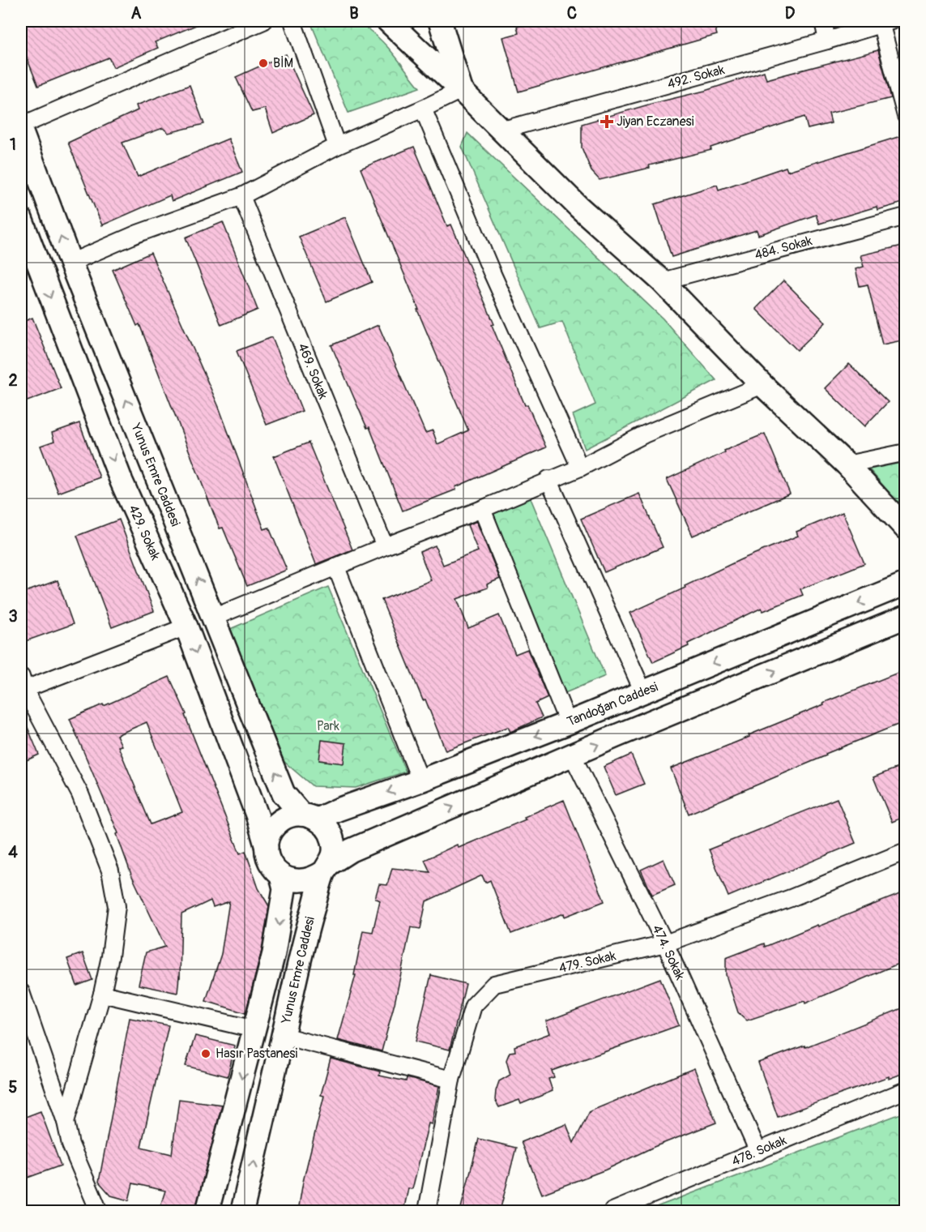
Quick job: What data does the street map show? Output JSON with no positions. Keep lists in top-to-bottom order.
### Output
{
  "streets": {
    "main road": ["Yunus Emre Caddesi", "429. Sokak", "Tandoğan Caddesi"],
    "street": [
      "492. Sokak",
      "484. Sokak",
      "469. Sokak",
      "474. Sokak",
      "479. Sokak",
      "478. Sokak"
    ]
  },
  "crossings": [
    ["Yunus Emre Caddesi", "429. Sokak"],
    ["Yunus Emre Caddesi", "Tandoğan Caddesi"],
    ["429. Sokak", "Tandoğan Caddesi"],
    ["474. Sokak", "479. Sokak"],
    ["474. Sokak", "478. Sokak"]
  ],
  "one_way": ["429. Sokak"],
  "parks": ["Park"],
  "places": {
    "other": ["BİM", "Hasır Pastanesi"],
    "health": ["Jiyan Eczanesi"]
  },
  "grid": {
    "columns": [
      "A",
      "B",
      "C",
      "D"
    ],
    "rows": [
      "1",
      "2",
      "3",
      "4",
      "5"
    ]
  }
}
